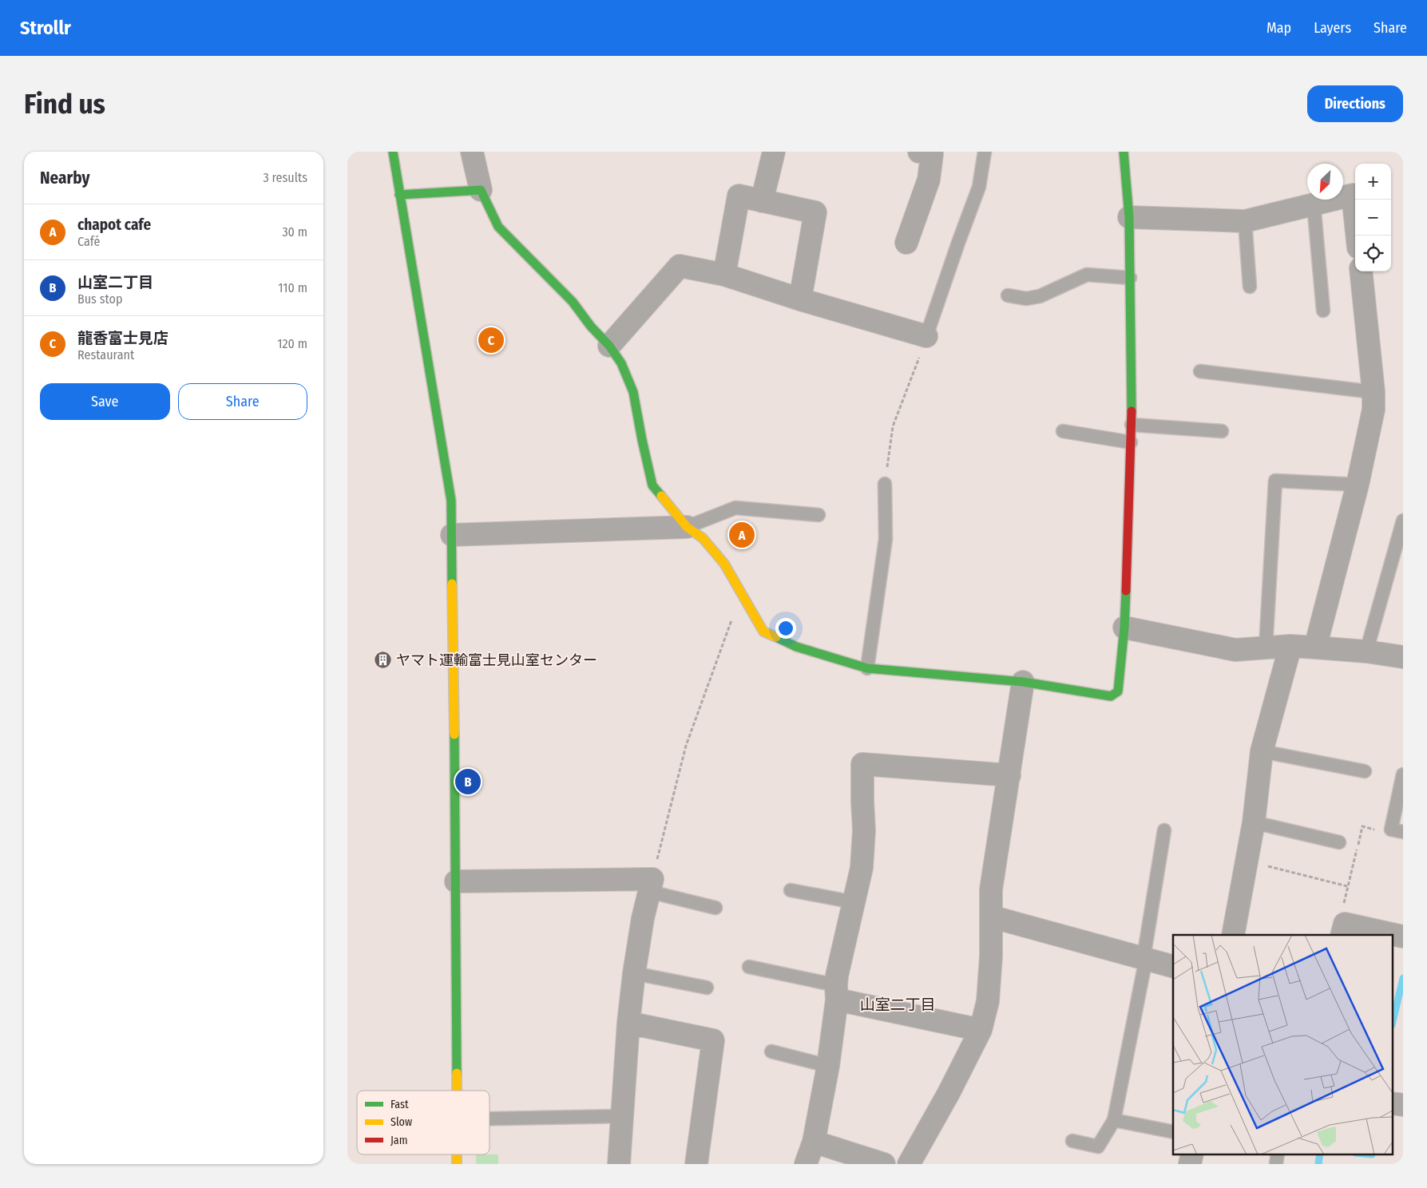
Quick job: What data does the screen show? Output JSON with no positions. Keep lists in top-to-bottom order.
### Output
{
  "districts": ["山室二丁目"],
  "places": {
    "building": ["ヤマト運輸富士見山室センター"]
  },
  "legend": ["Fast", "Slow", "Jam"],
  "north": "bottom left",
  "page": {
    "header": "Strollr",
    "nav": ["Map", "Layers", "Share"],
    "buttons": [
      "Directions",
      ["Save", "Share"]
    ],
    "title": "Find us",
    "heading": ["Nearby", "3 results"],
    "map_buttons": ["+", "−"],
    "list": [
      {
        "mark": "A",
        "name": "chapot cafe",
        "note": "Café",
        "value": "30 m"
      },
      {
        "mark": "B",
        "name": "山室二丁目",
        "note": "Bus stop",
        "value": "110 m"
      },
      {
        "mark": "C",
        "name": "龍香富士見店",
        "note": "Restaurant",
        "value": "120 m"
      }
    ],
    "pins": ["C", "A", "B"]
  }
}
